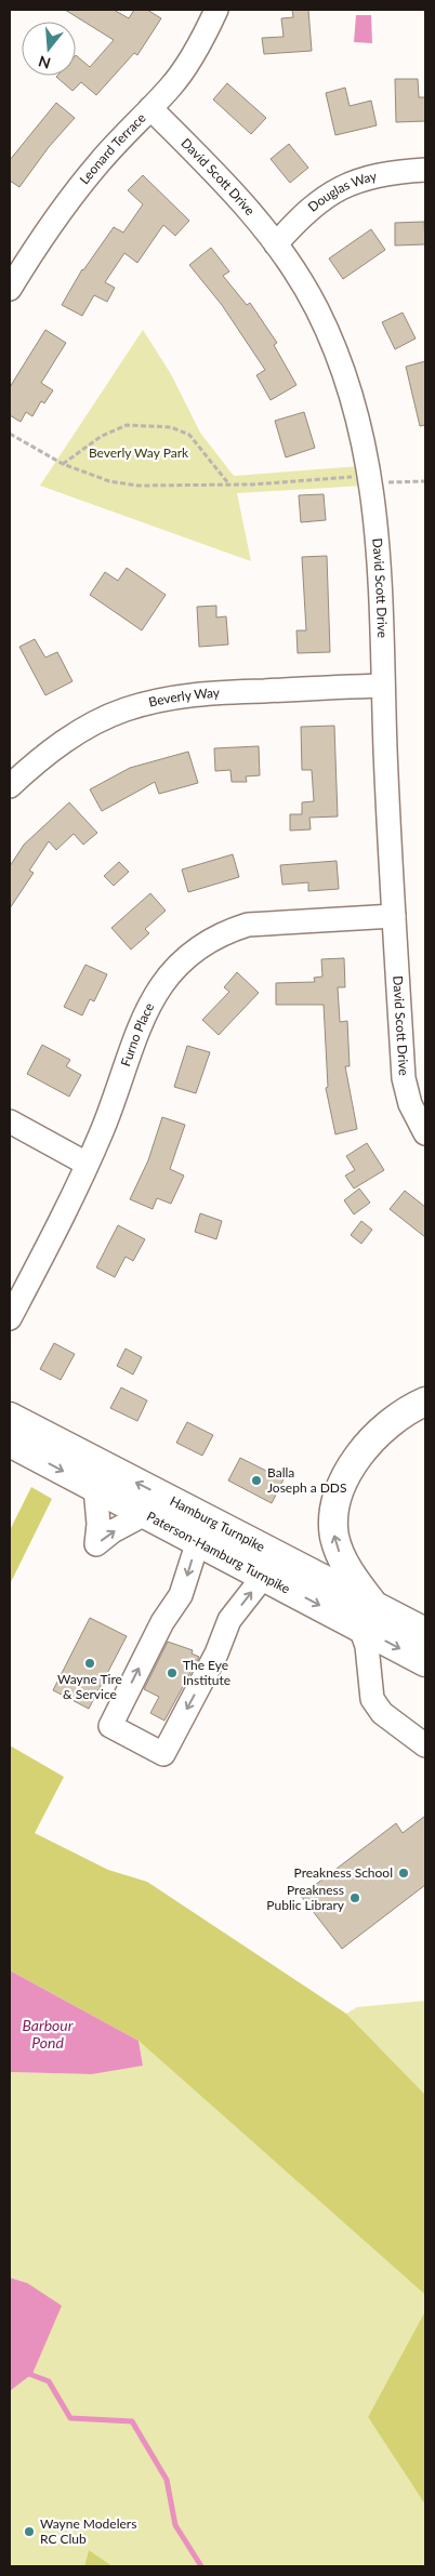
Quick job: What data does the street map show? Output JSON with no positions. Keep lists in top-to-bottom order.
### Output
{
  "streets": {
    "main road": ["Hamburg Turnpike", "Paterson-Hamburg Turnpike"],
    "street": [
      "Leonard Terrace",
      "David Scott Drive",
      "Douglas Way",
      "Beverly Way",
      "Furno Place"
    ]
  },
  "crossings": [
    ["Leonard Terrace", "David Scott Drive"],
    ["David Scott Drive", "Douglas Way"],
    ["David Scott Drive", "Beverly Way"],
    ["David Scott Drive", "Furno Place"],
    ["Hamburg Turnpike", "Paterson-Hamburg Turnpike"]
  ],
  "one_way": ["Hamburg Turnpike", "Paterson-Hamburg Turnpike"],
  "water": ["Barbour Pond"],
  "parks": ["Beverly Way Park"],
  "places": [
    "Balla Joseph a DDS",
    "Wayne Tire & Service",
    "The Eye Institute",
    "Preakness School",
    "Preakness Public Library",
    "Wayne Modelers RC Club"
  ],
  "north": "bottom"
}
